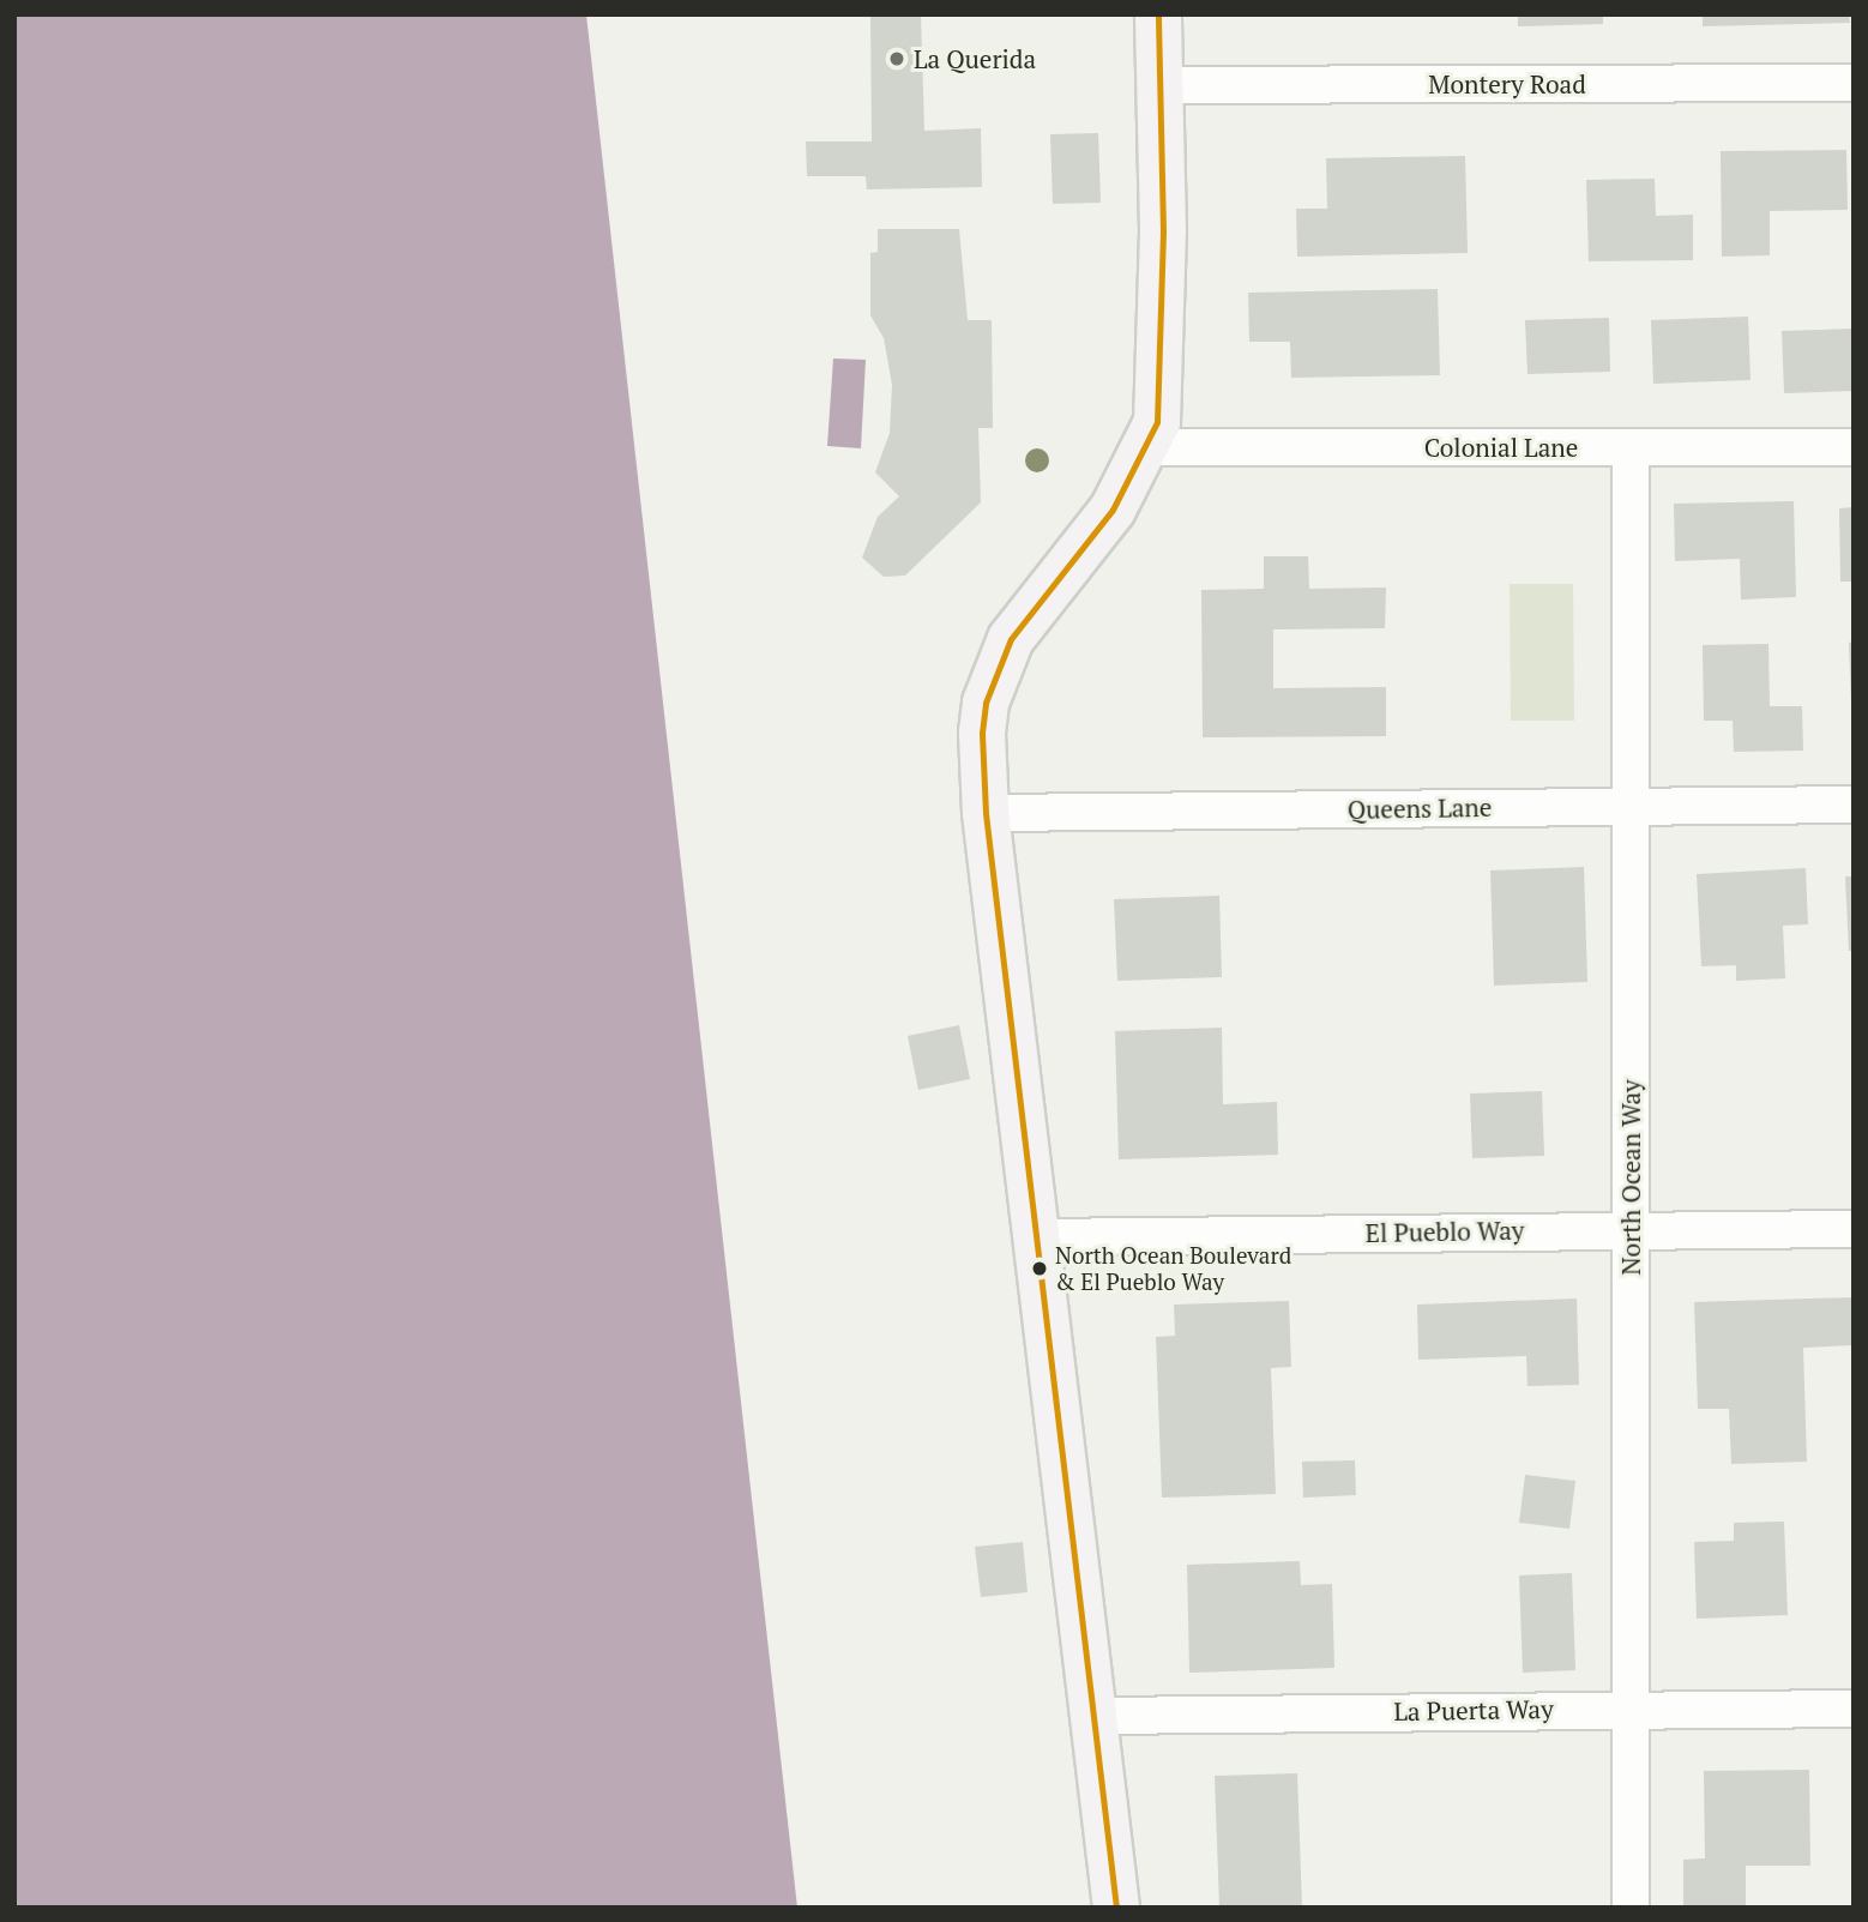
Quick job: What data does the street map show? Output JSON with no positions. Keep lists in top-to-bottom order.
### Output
{
  "streets": {
    "street": [
      "Montery Road",
      "Colonial Lane",
      "Queens Lane",
      "North Ocean Way",
      "El Pueblo Way",
      "La Puerta Way"
    ]
  },
  "crossings": [
    ["Colonial Lane", "North Ocean Way"],
    ["Queens Lane", "North Ocean Way"],
    ["North Ocean Way", "El Pueblo Way"],
    ["North Ocean Way", "La Puerta Way"]
  ],
  "places": ["La Querida", "North Ocean Boulevard & El Pueblo Way"]
}
